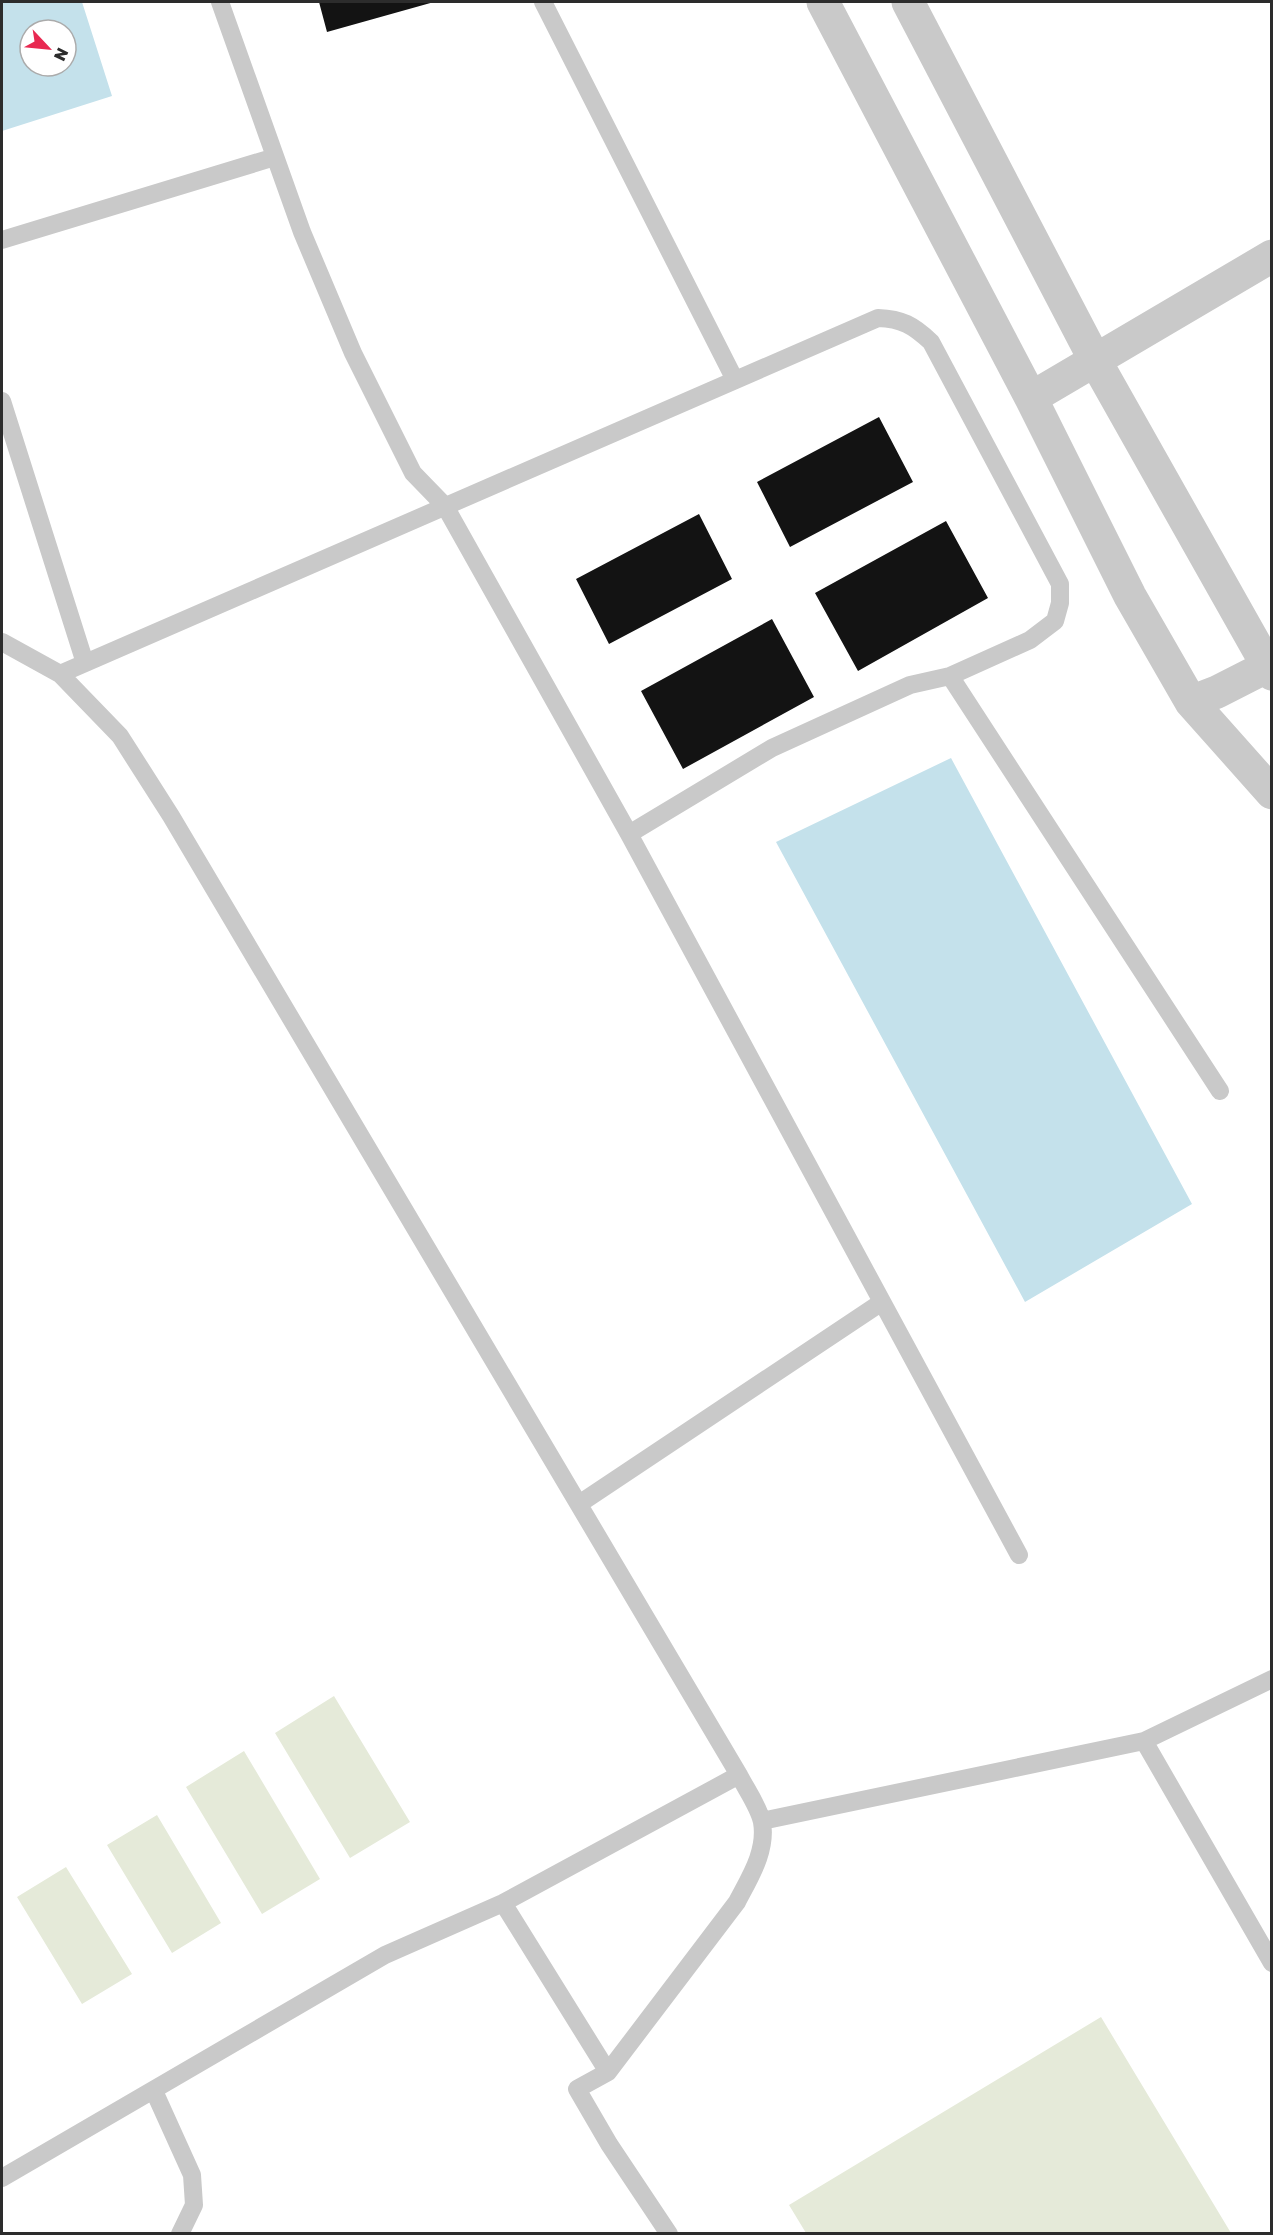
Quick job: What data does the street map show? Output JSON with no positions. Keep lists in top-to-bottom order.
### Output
{
  "north": "bottom right"
}
